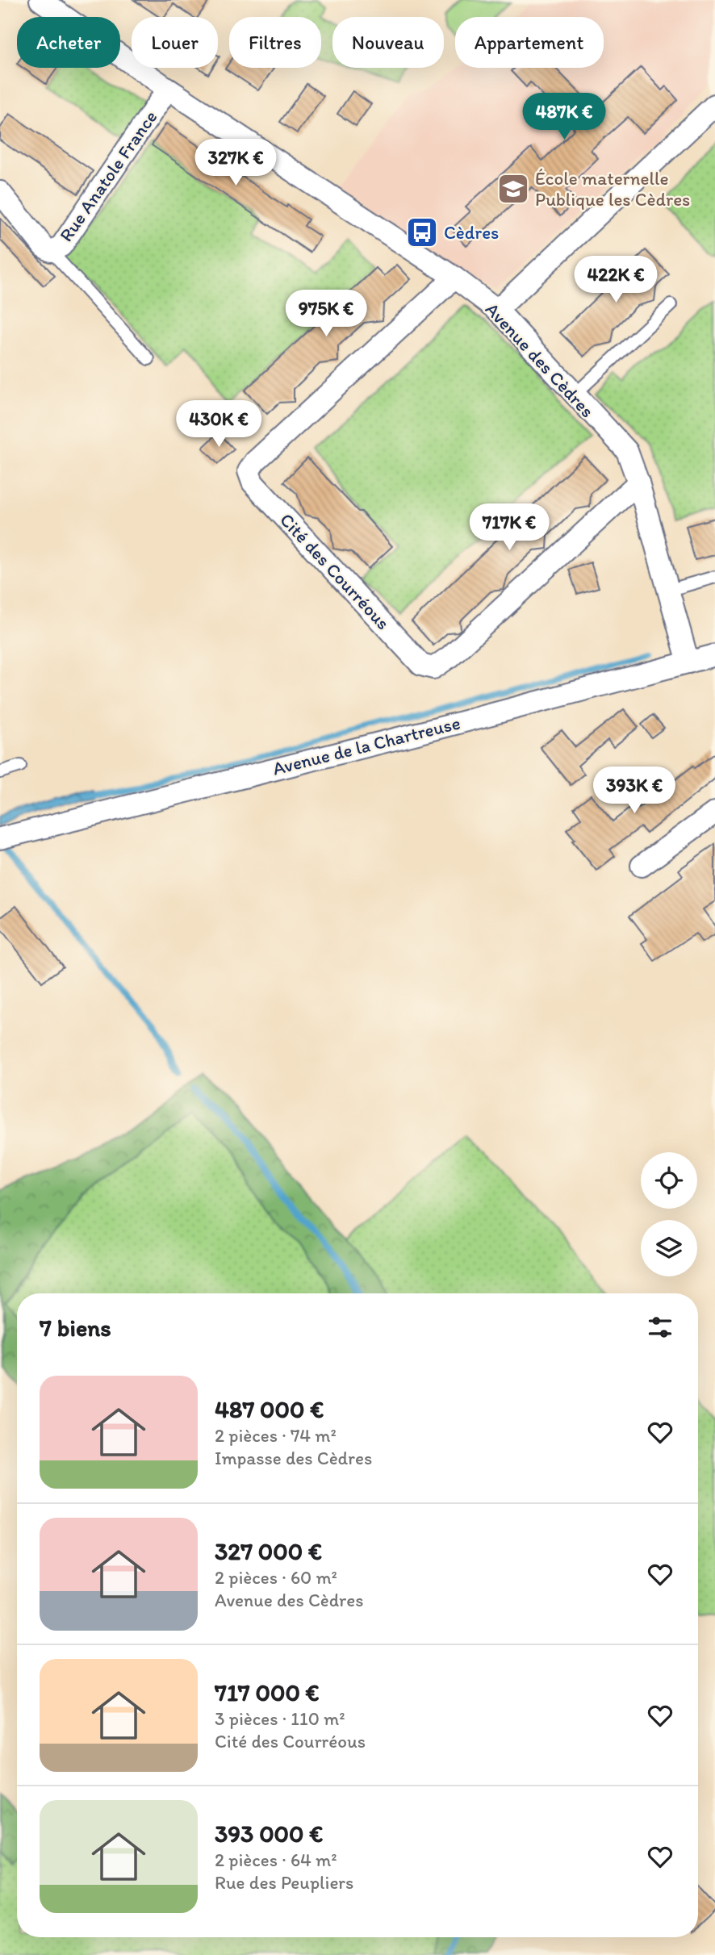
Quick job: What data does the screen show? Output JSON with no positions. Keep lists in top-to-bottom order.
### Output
{
  "streets": {
    "street": [
      "Rue Anatole France",
      "Avenue des Cèdres",
      "Cité des Courréous",
      "Avenue de la Chartreuse"
    ]
  },
  "crossings": [
    ["Rue Anatole France", "Avenue des Cèdres"],
    ["Avenue des Cèdres", "Cité des Courréous"],
    ["Avenue des Cèdres", "Avenue de la Chartreuse"]
  ],
  "places": {
    "school or university": ["École maternelle Publique les Cèdres"],
    "bus stop": ["Cèdres"]
  },
  "page": {
    "chip": [
      "Acheter",
      "Louer",
      "Filtres",
      "Nouveau",
      "Appartement"
    ],
    "price": [
      "487K €",
      "327K €",
      "422K €",
      "975K €",
      "430K €",
      "717K €",
      "393K €"
    ],
    "heading": "7 biens",
    "list": [
      {
        "name": "487 000 €",
        "note": "2 pièces · 74 m² · Impasse des Cèdres"
      },
      {
        "name": "327 000 €",
        "note": "2 pièces · 60 m² · Avenue des Cèdres"
      },
      {
        "name": "717 000 €",
        "note": "3 pièces · 110 m² · Cité des Courréous"
      },
      {
        "name": "393 000 €",
        "note": "2 pièces · 64 m² · Rue des Peupliers"
      }
    ]
  }
}
